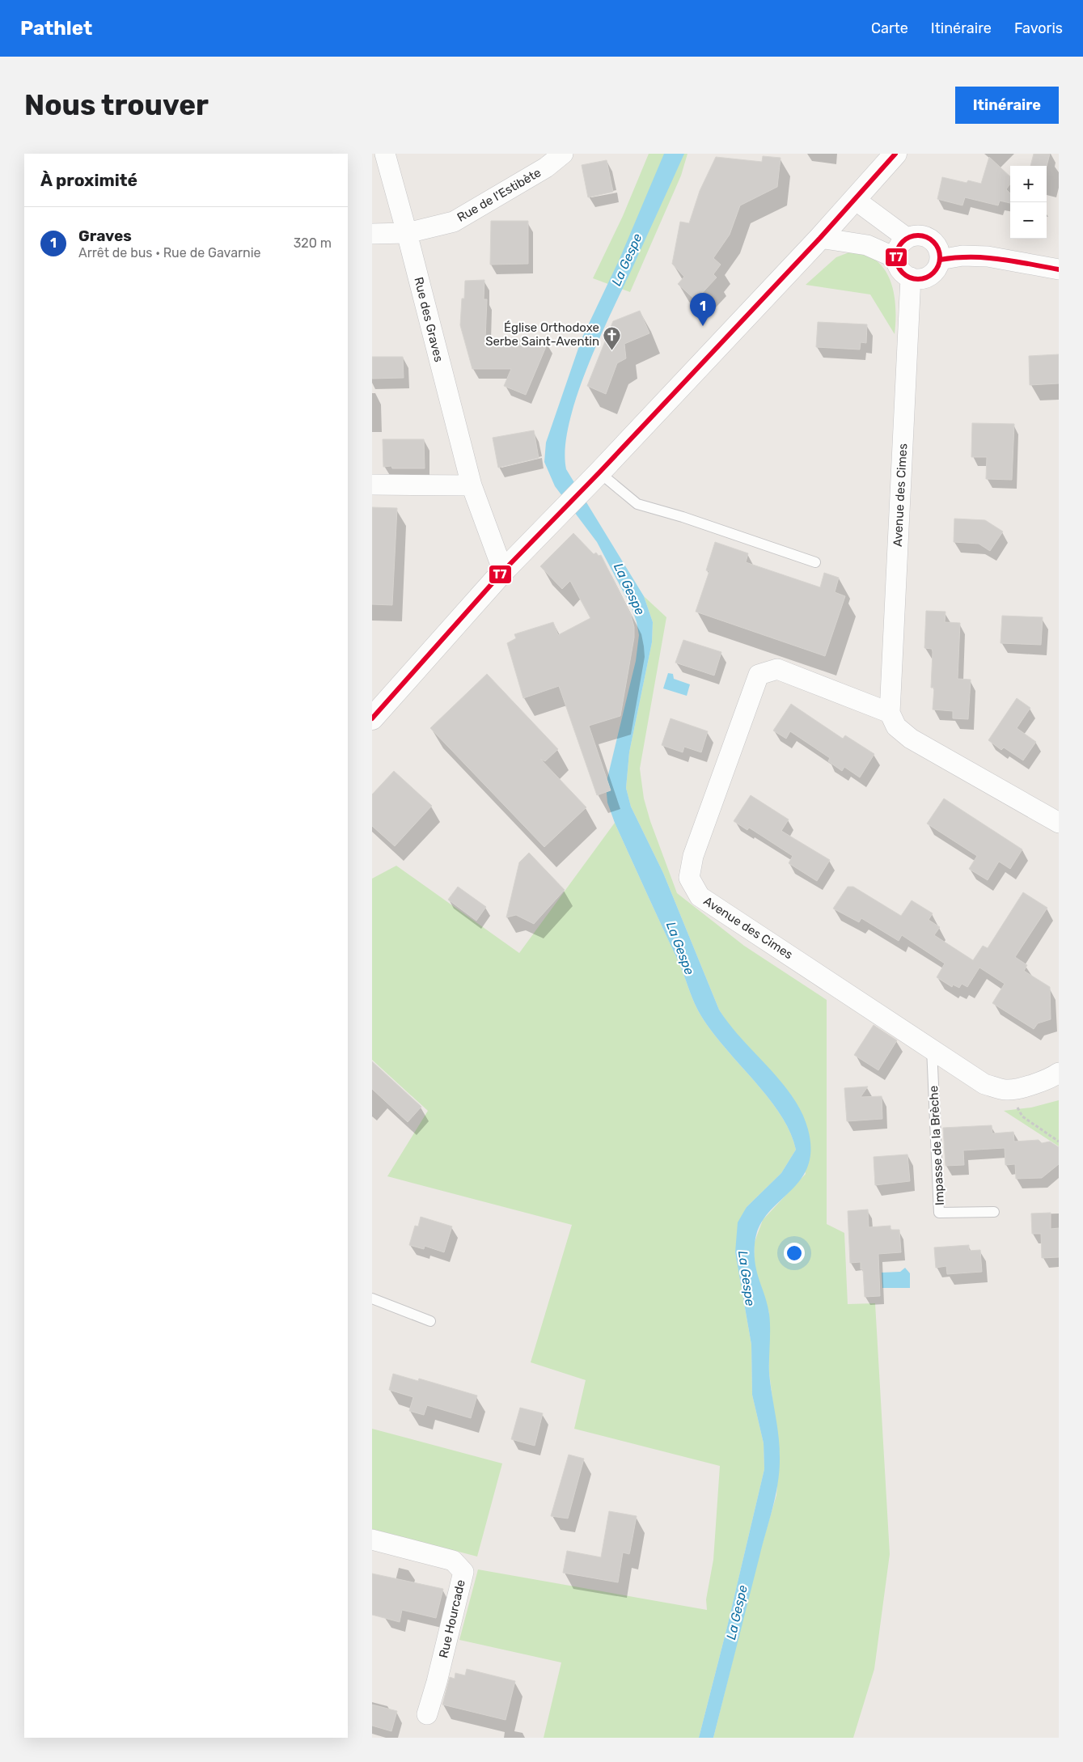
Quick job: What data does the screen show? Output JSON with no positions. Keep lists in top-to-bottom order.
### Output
{
  "streets": {
    "street": [
      "Rue de l'Estibète",
      "Rue des Graves",
      "Avenue des Cimes",
      "Rue Hourcade"
    ],
    "lane": ["Impasse de la Brèche"]
  },
  "crossings": [
    ["Rue de l'Estibète", "Rue des Graves"],
    ["Avenue des Cimes", "Impasse de la Brèche"]
  ],
  "water": ["La Gespe"],
  "places": {
    "church": ["Église Orthodoxe Serbe Saint-Aventin"]
  },
  "lines": ["transit line T7"],
  "page": {
    "header": "Pathlet",
    "nav": ["Carte", "Itinéraire", "Favoris"],
    "buttons": "Itinéraire",
    "title": "Nous trouver",
    "heading": "À proximité",
    "map_buttons": ["+", "−"],
    "list": [
      {
        "mark": "1",
        "name": "Graves",
        "note": "Arrêt de bus · Rue de Gavarnie",
        "value": "320 m"
      }
    ],
    "pins": "1"
  }
}
